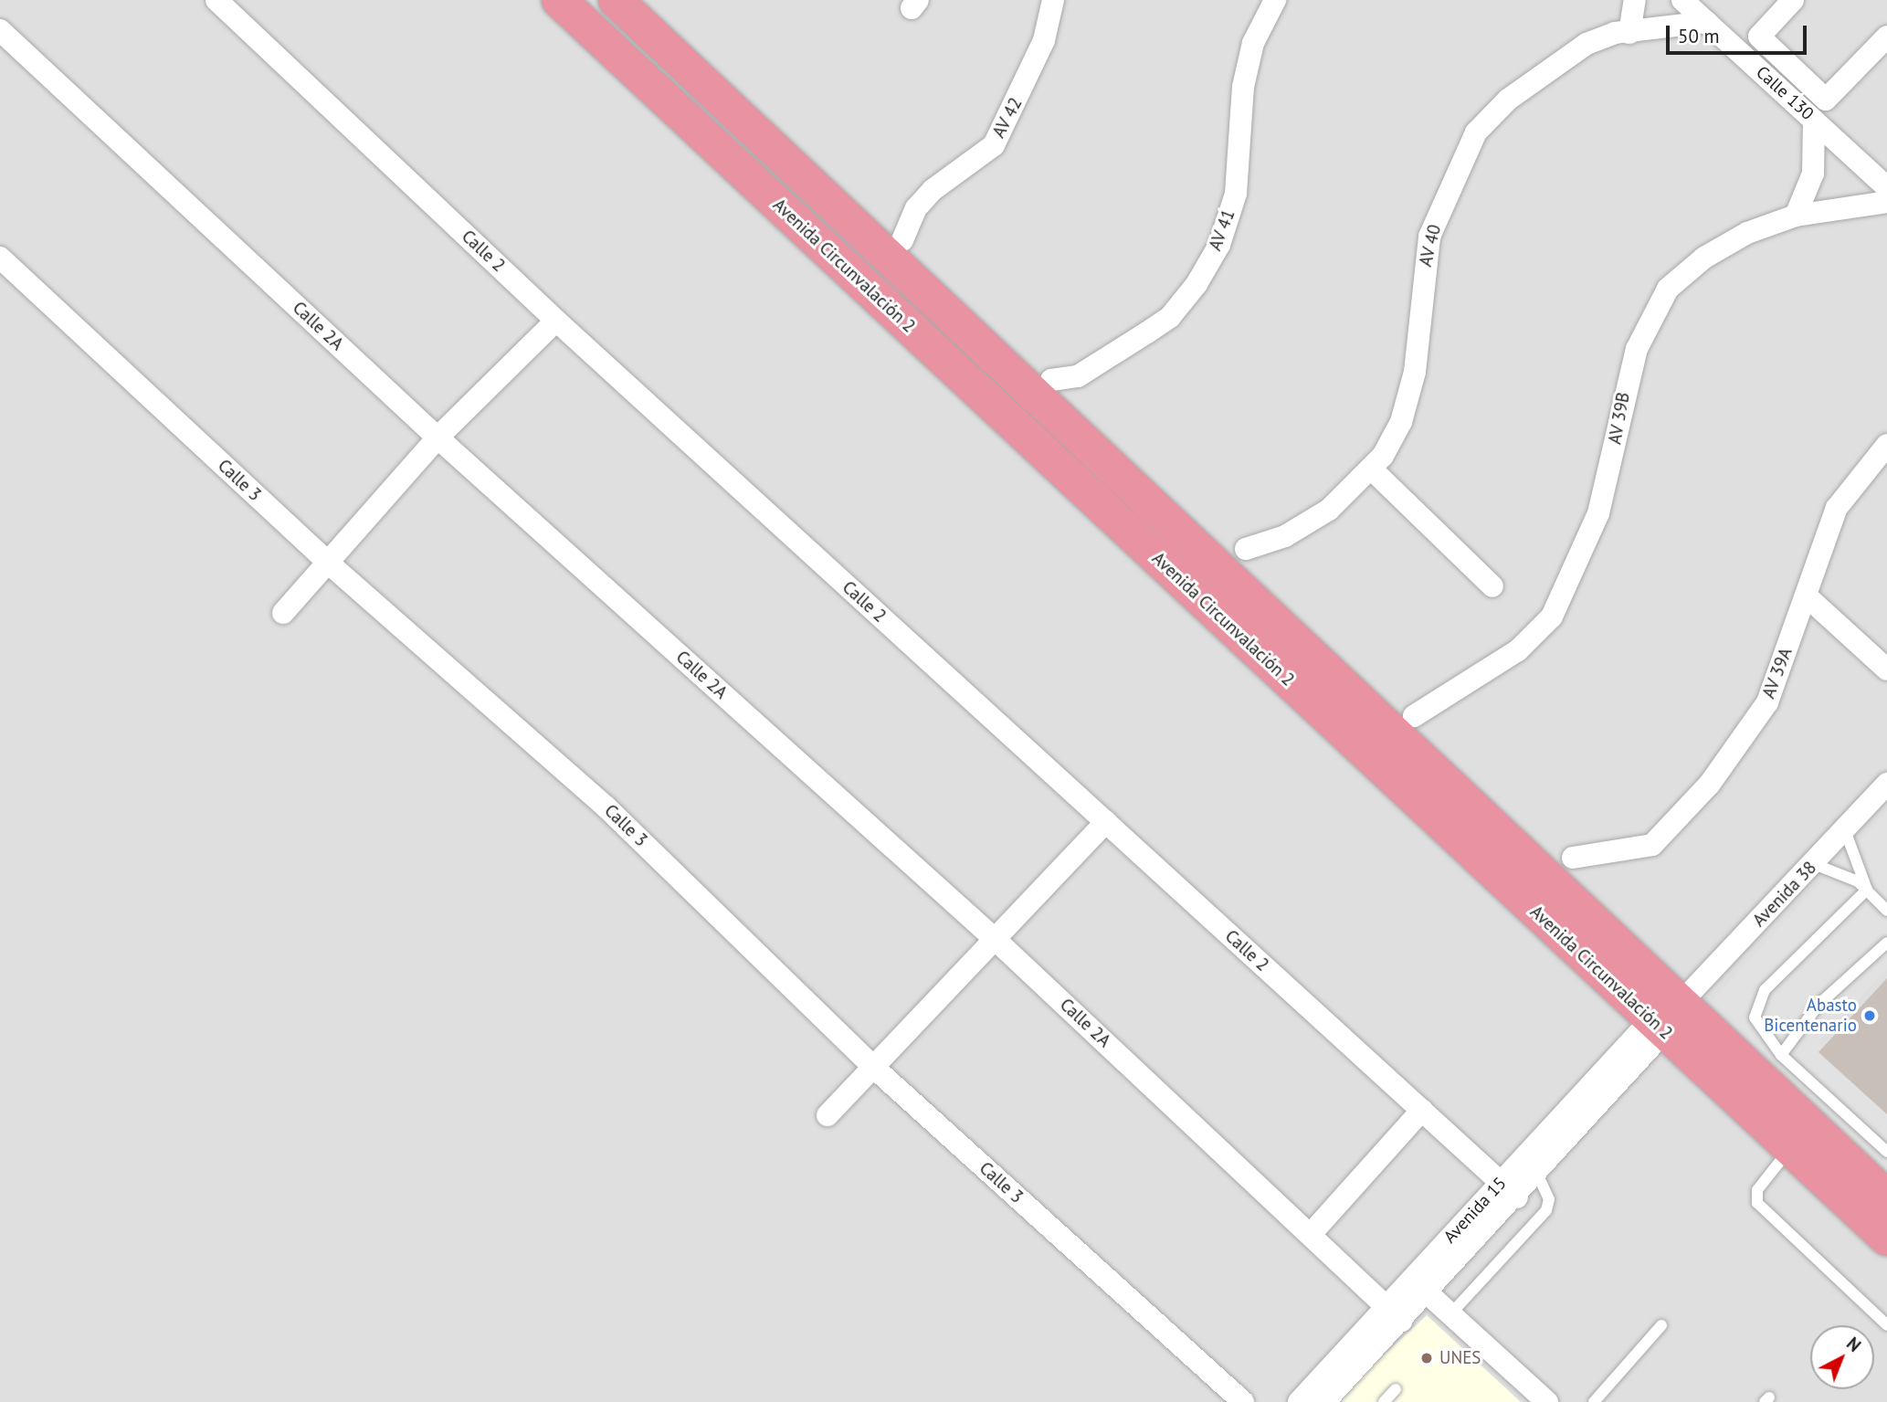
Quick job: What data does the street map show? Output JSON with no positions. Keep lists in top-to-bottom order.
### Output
{
  "streets": {
    "highway": ["Avenida Circunvalación 2"],
    "street": [
      "Calle 130",
      "AV 42",
      "AV 41",
      "AV 40",
      "Calle 2",
      "Calle 2A",
      "AV 39B",
      "Calle 3",
      "AV 39A",
      "Avenida 38",
      "Avenida 15"
    ]
  },
  "crossings": [
    ["Calle 130", "AV 40"],
    ["Calle 2", "Avenida 15"],
    ["Avenida Circunvalación 2", "Avenida 38"],
    ["Avenida Circunvalación 2", "Avenida 15"],
    ["Calle 2A", "Avenida 15"],
    ["Avenida 38", "Avenida 15"]
  ],
  "places": ["Abasto Bicentenario", "UNES"],
  "scale_bar": "50 m",
  "north": "top right"
}
